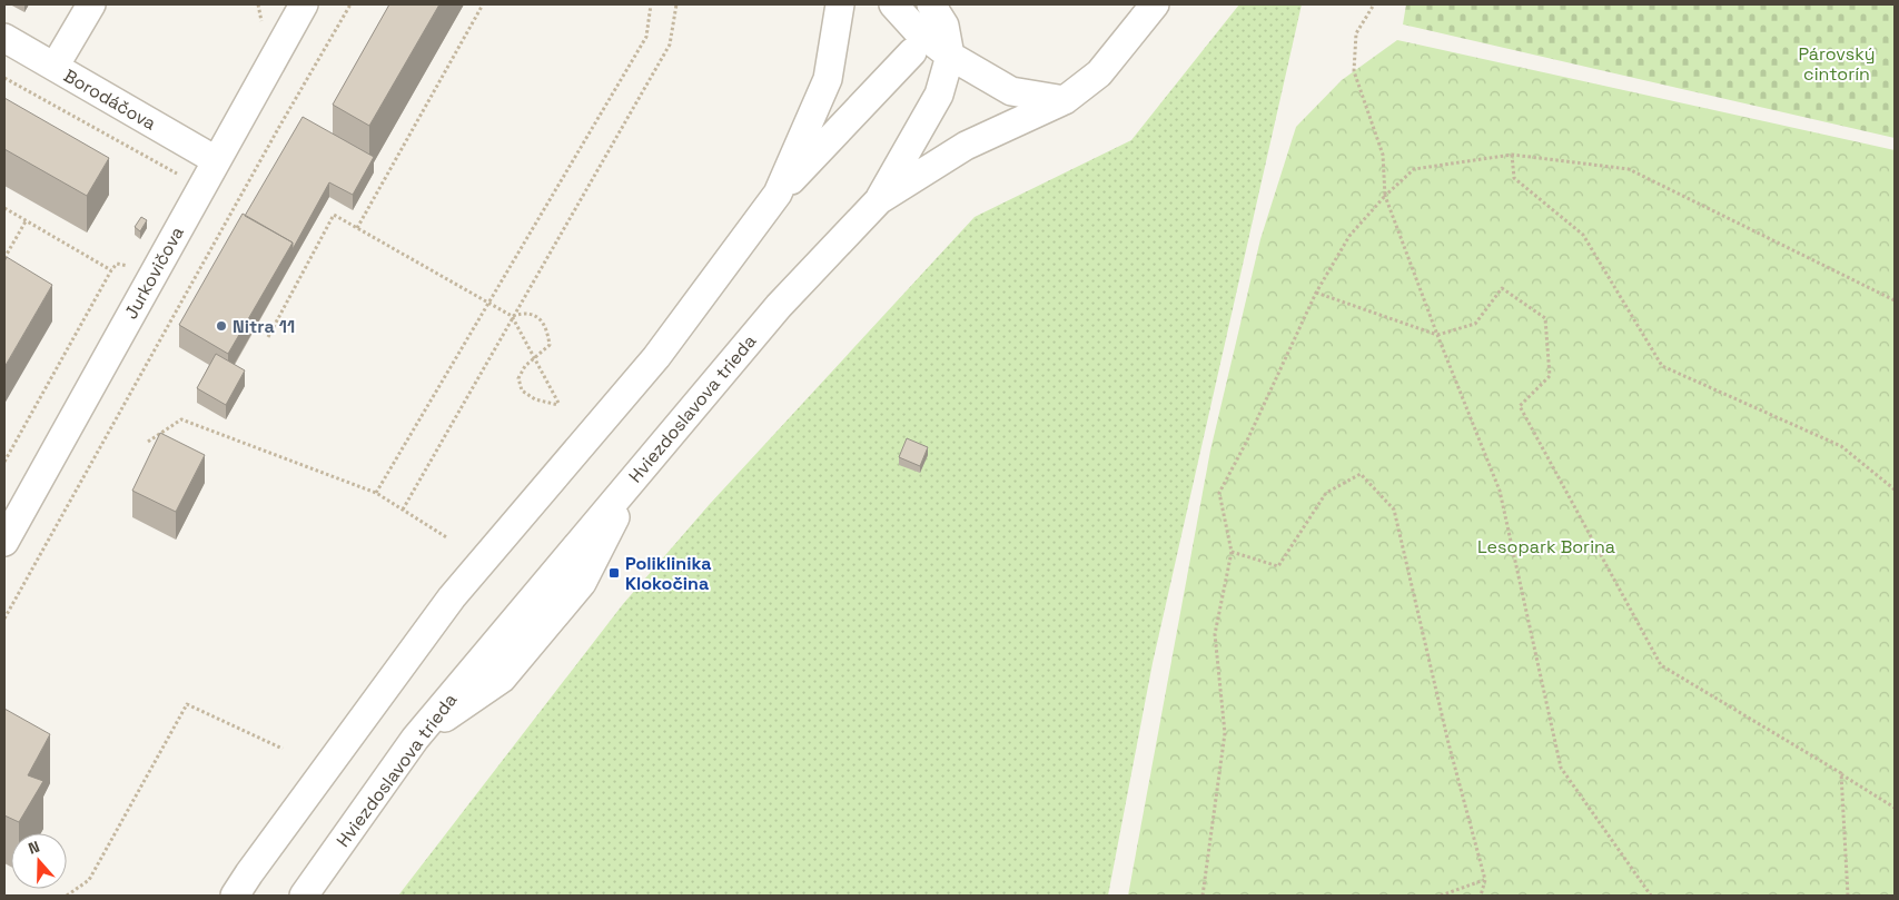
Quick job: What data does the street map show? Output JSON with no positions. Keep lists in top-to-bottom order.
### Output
{
  "streets": {
    "street": ["Borodáčova", "Jurkovičova", "Hviezdoslavova trieda"]
  },
  "crossings": [
    ["Borodáčova", "Jurkovičova"]
  ],
  "parks": ["Párovský cintorín", "Lesopark Borina"],
  "places": {
    "other": ["Nitra 11"],
    "transit": ["Poliklinika Klokočina"]
  },
  "north": "top"
}
